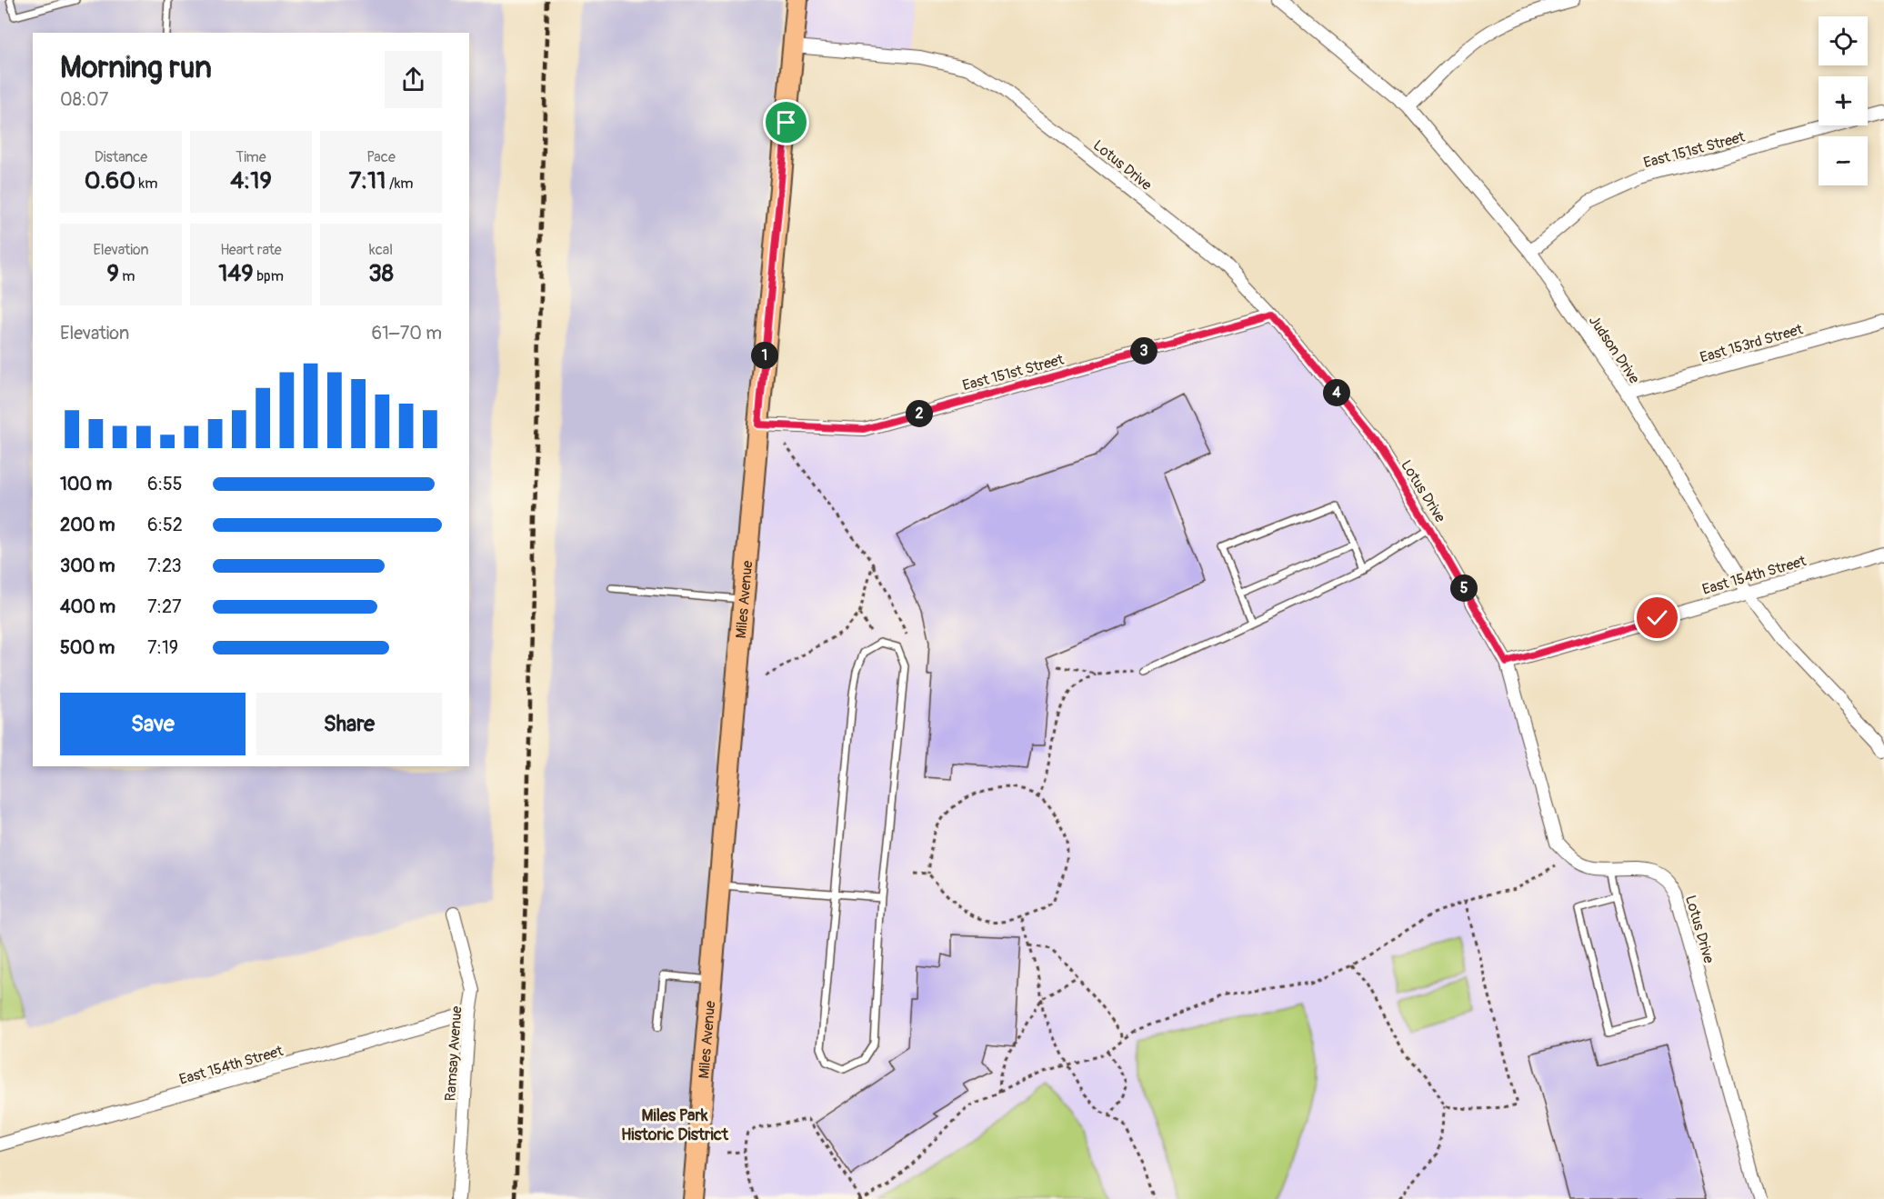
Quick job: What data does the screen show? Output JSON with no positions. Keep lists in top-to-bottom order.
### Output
{
  "streets": {
    "main road": ["Miles Avenue"],
    "street": [
      "East 151st Street",
      "Lotus Drive",
      "East 153rd Street",
      "Judson Drive",
      "East 154th Street",
      "Ramsay Avenue"
    ]
  },
  "crossings": [
    ["East 151st Street", "Lotus Drive"],
    ["East 151st Street", "Judson Drive"],
    ["East 151st Street", "Miles Avenue"],
    ["Lotus Drive", "East 154th Street"],
    ["Lotus Drive", "Miles Avenue"],
    ["East 153rd Street", "Judson Drive"],
    ["Judson Drive", "East 154th Street"],
    ["East 154th Street", "Ramsay Avenue"]
  ],
  "districts": ["Miles Park Historic District"],
  "page": {
    "map_buttons": ["+", "−"],
    "heading": ["Morning run", "08:07"],
    "stats": [
      ["Distance", "0.60 km"],
      ["Time", "4:19"],
      ["Pace", "7:11 /km"],
      ["Elevation", "9 m"],
      ["Heart rate", "149 bpm"],
      ["kcal", "38"]
    ],
    "chart": ["Elevation", "61–70 m"],
    "pins": [
      "3",
      "1",
      "4",
      "2",
      "5"
    ],
    "list": [
      {
        "name": "100 m",
        "note": "6:55"
      },
      {
        "name": "200 m",
        "note": "6:52"
      },
      {
        "name": "300 m",
        "note": "7:23"
      },
      {
        "name": "400 m",
        "note": "7:27"
      },
      {
        "name": "500 m",
        "note": "7:19"
      }
    ],
    "buttons": ["Save", "Share"]
  }
}
